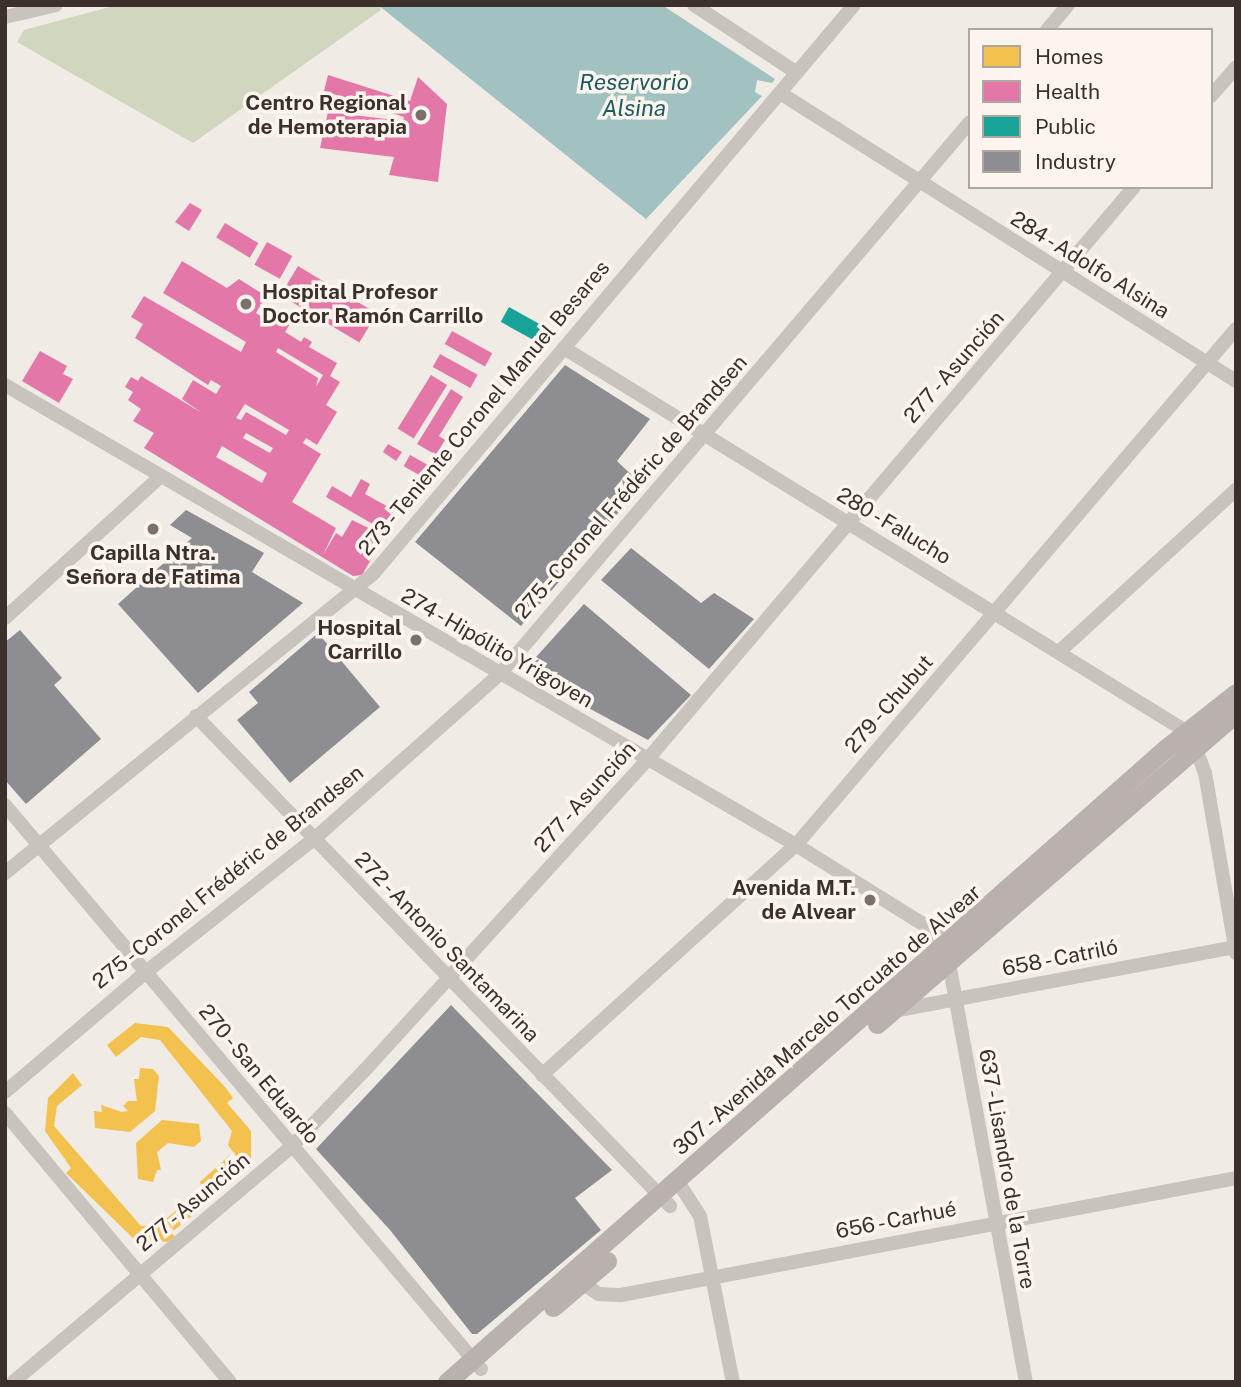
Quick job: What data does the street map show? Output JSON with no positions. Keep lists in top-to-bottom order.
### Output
{
  "streets": {
    "main road": ["307 - Avenida Marcelo Torcuato de Alvear"],
    "street": [
      "284 - Adolfo Alsina",
      "277 - Asunción",
      "273 - Teniente Coronel Manuel Besares",
      "275 - Coronel Frédéric de Brandsen",
      "280 - Falucho",
      "274 - Hipólito Yrigoyen",
      "279 - Chubut",
      "272 - Antonio Santamarina",
      "658 - Catriló",
      "270 - San Eduardo",
      "637 - Lisandro de la Torre",
      "656 - Carhué"
    ]
  },
  "crossings": [
    ["284 - Adolfo Alsina", "277 - Asunción"],
    ["284 - Adolfo Alsina", "273 - Teniente Coronel Manuel Besares"],
    ["284 - Adolfo Alsina", "275 - Coronel Frédéric de Brandsen"],
    ["284 - Adolfo Alsina", "279 - Chubut"],
    ["277 - Asunción", "280 - Falucho"],
    ["277 - Asunción", "274 - Hipólito Yrigoyen"],
    ["277 - Asunción", "272 - Antonio Santamarina"],
    ["277 - Asunción", "270 - San Eduardo"],
    ["273 - Teniente Coronel Manuel Besares", "280 - Falucho"],
    ["273 - Teniente Coronel Manuel Besares", "274 - Hipólito Yrigoyen"],
    ["273 - Teniente Coronel Manuel Besares", "272 - Antonio Santamarina"],
    ["273 - Teniente Coronel Manuel Besares", "270 - San Eduardo"],
    ["275 - Coronel Frédéric de Brandsen", "280 - Falucho"],
    ["275 - Coronel Frédéric de Brandsen", "274 - Hipólito Yrigoyen"],
    ["275 - Coronel Frédéric de Brandsen", "272 - Antonio Santamarina"],
    ["275 - Coronel Frédéric de Brandsen", "270 - San Eduardo"],
    ["280 - Falucho", "279 - Chubut"],
    ["280 - Falucho", "307 - Avenida Marcelo Torcuato de Alvear"],
    ["274 - Hipólito Yrigoyen", "279 - Chubut"],
    ["274 - Hipólito Yrigoyen", "307 - Avenida Marcelo Torcuato de Alvear"],
    ["274 - Hipólito Yrigoyen", "637 - Lisandro de la Torre"],
    ["279 - Chubut", "272 - Antonio Santamarina"],
    ["272 - Antonio Santamarina", "307 - Avenida Marcelo Torcuato de Alvear"],
    ["658 - Catriló", "307 - Avenida Marcelo Torcuato de Alvear"],
    ["658 - Catriló", "637 - Lisandro de la Torre"],
    ["307 - Avenida Marcelo Torcuato de Alvear", "270 - San Eduardo"],
    ["307 - Avenida Marcelo Torcuato de Alvear", "637 - Lisandro de la Torre"],
    ["307 - Avenida Marcelo Torcuato de Alvear", "656 - Carhué"],
    ["637 - Lisandro de la Torre", "656 - Carhué"]
  ],
  "water": ["Reservorio Alsina"],
  "places": [
    "Centro Regional de Hemoterapia",
    "Hospital Profesor Doctor Ramón Carrillo",
    "Capilla Ntra. Señora de Fatima",
    "Hospital Carrillo",
    "Avenida M.T. de Alvear"
  ],
  "legend": [
    "Homes",
    "Health",
    "Public",
    "Industry"
  ]
}
